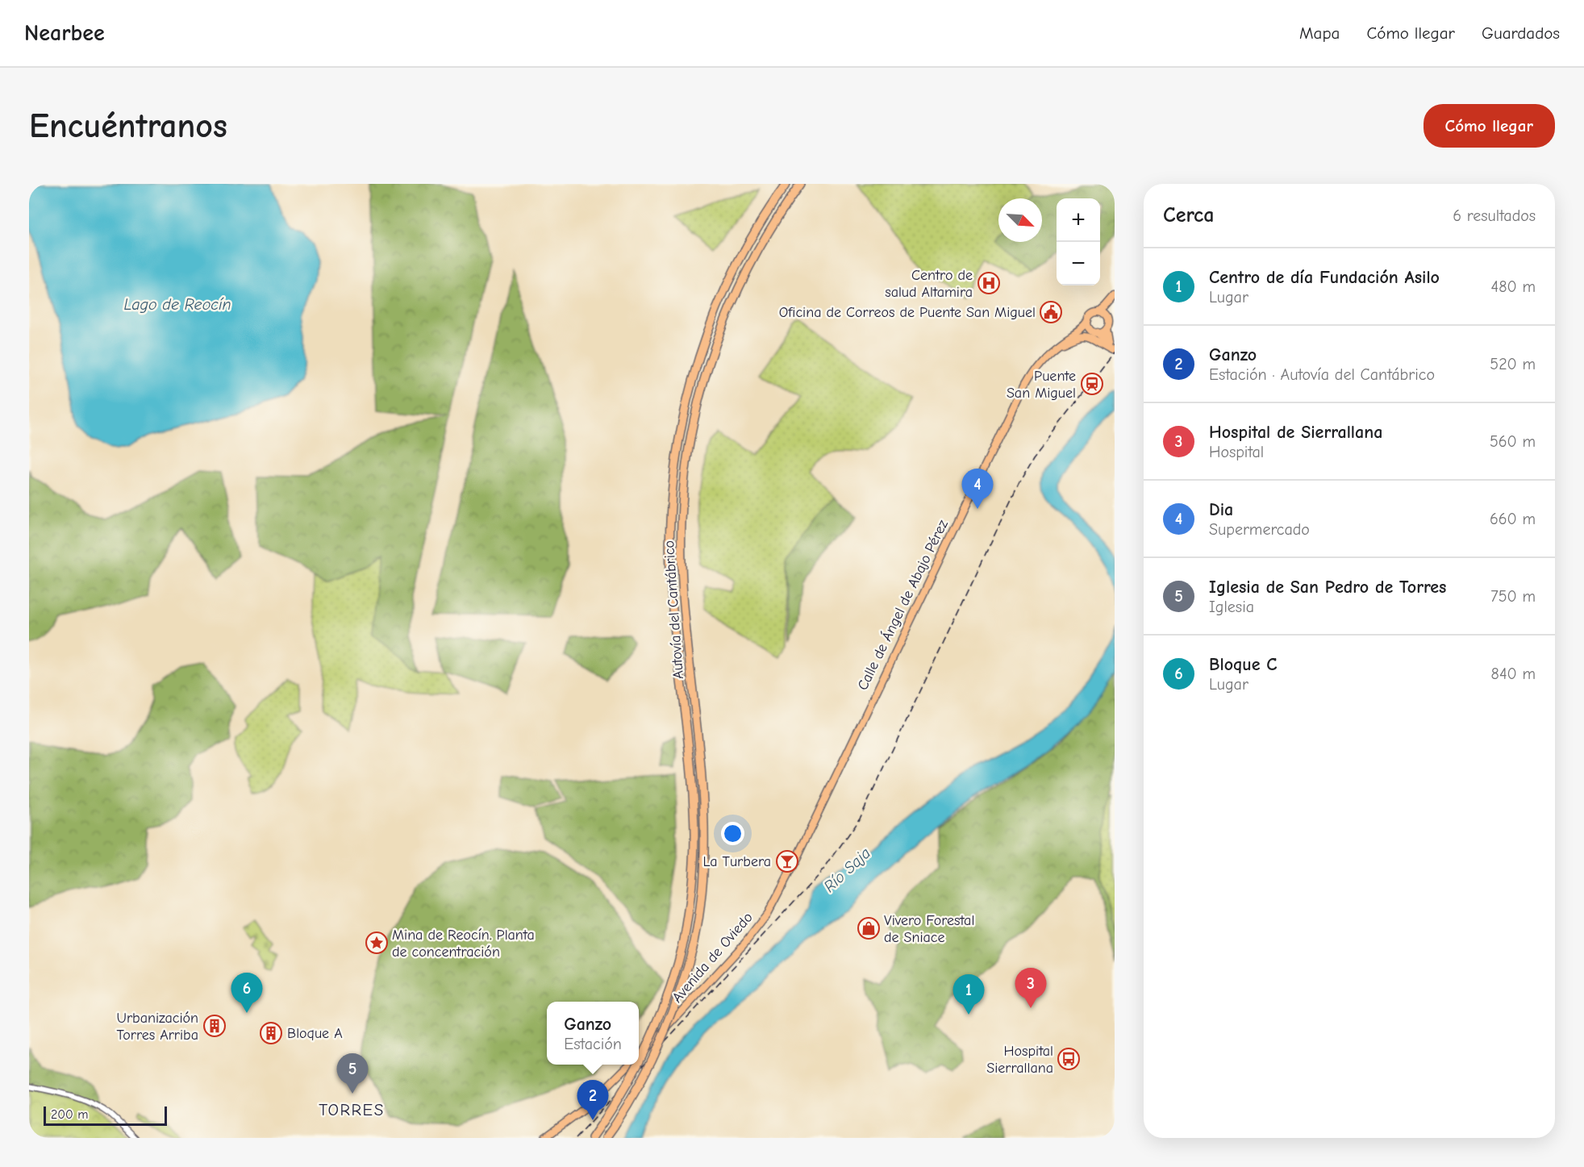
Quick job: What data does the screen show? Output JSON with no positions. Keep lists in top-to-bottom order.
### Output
{
  "streets": {
    "highway": ["Autovía del Cantábrico"],
    "main road": ["Calle de Ángel de Abajo Pérez", "Avenida de Oviedo"]
  },
  "crossings": [
    ["Calle de Ángel de Abajo Pérez", "Avenida de Oviedo"]
  ],
  "districts": ["TORRES"],
  "water": ["Lago de Reocín", "Río Saja"],
  "places": {
    "hospital": ["Centro de salud Altamira"],
    "public building": ["Oficina de Correos de Puente San Miguel"],
    "station": ["Puente San Miguel"],
    "bar": ["La Turbera"],
    "shop": ["Vivero Forestal de Sniace"],
    "place": ["Mina de Reocín. Planta de concentración"],
    "building": ["Urbanización Torres Arriba", "Bloque A"],
    "bus stop": ["Hospital Sierrallana"]
  },
  "scale_bar": "200 m",
  "north": "bottom right",
  "page": {
    "header": "Nearbee",
    "nav": ["Mapa", "Cómo llegar", "Guardados"],
    "buttons": "Cómo llegar",
    "title": "Encuéntranos",
    "heading": ["Cerca", "6 resultados"],
    "map_buttons": ["+", "−"],
    "list": [
      {
        "mark": "1",
        "name": "Centro de día Fundación Asilo",
        "note": "Lugar",
        "value": "480 m"
      },
      {
        "mark": "2",
        "name": "Ganzo",
        "note": "Estación · Autovía del Cantábrico",
        "value": "520 m"
      },
      {
        "mark": "3",
        "name": "Hospital de Sierrallana",
        "note": "Hospital",
        "value": "560 m"
      },
      {
        "mark": "4",
        "name": "Dia",
        "note": "Supermercado",
        "value": "660 m"
      },
      {
        "mark": "5",
        "name": "Iglesia de San Pedro de Torres",
        "note": "Iglesia",
        "value": "750 m"
      },
      {
        "mark": "6",
        "name": "Bloque C",
        "note": "Lugar",
        "value": "840 m"
      }
    ],
    "pins": [
      "4",
      "3",
      "6",
      "1",
      "5",
      "2"
    ],
    "popup": ["Ganzo", "Estación"],
    "scale": "200 m"
  }
}
